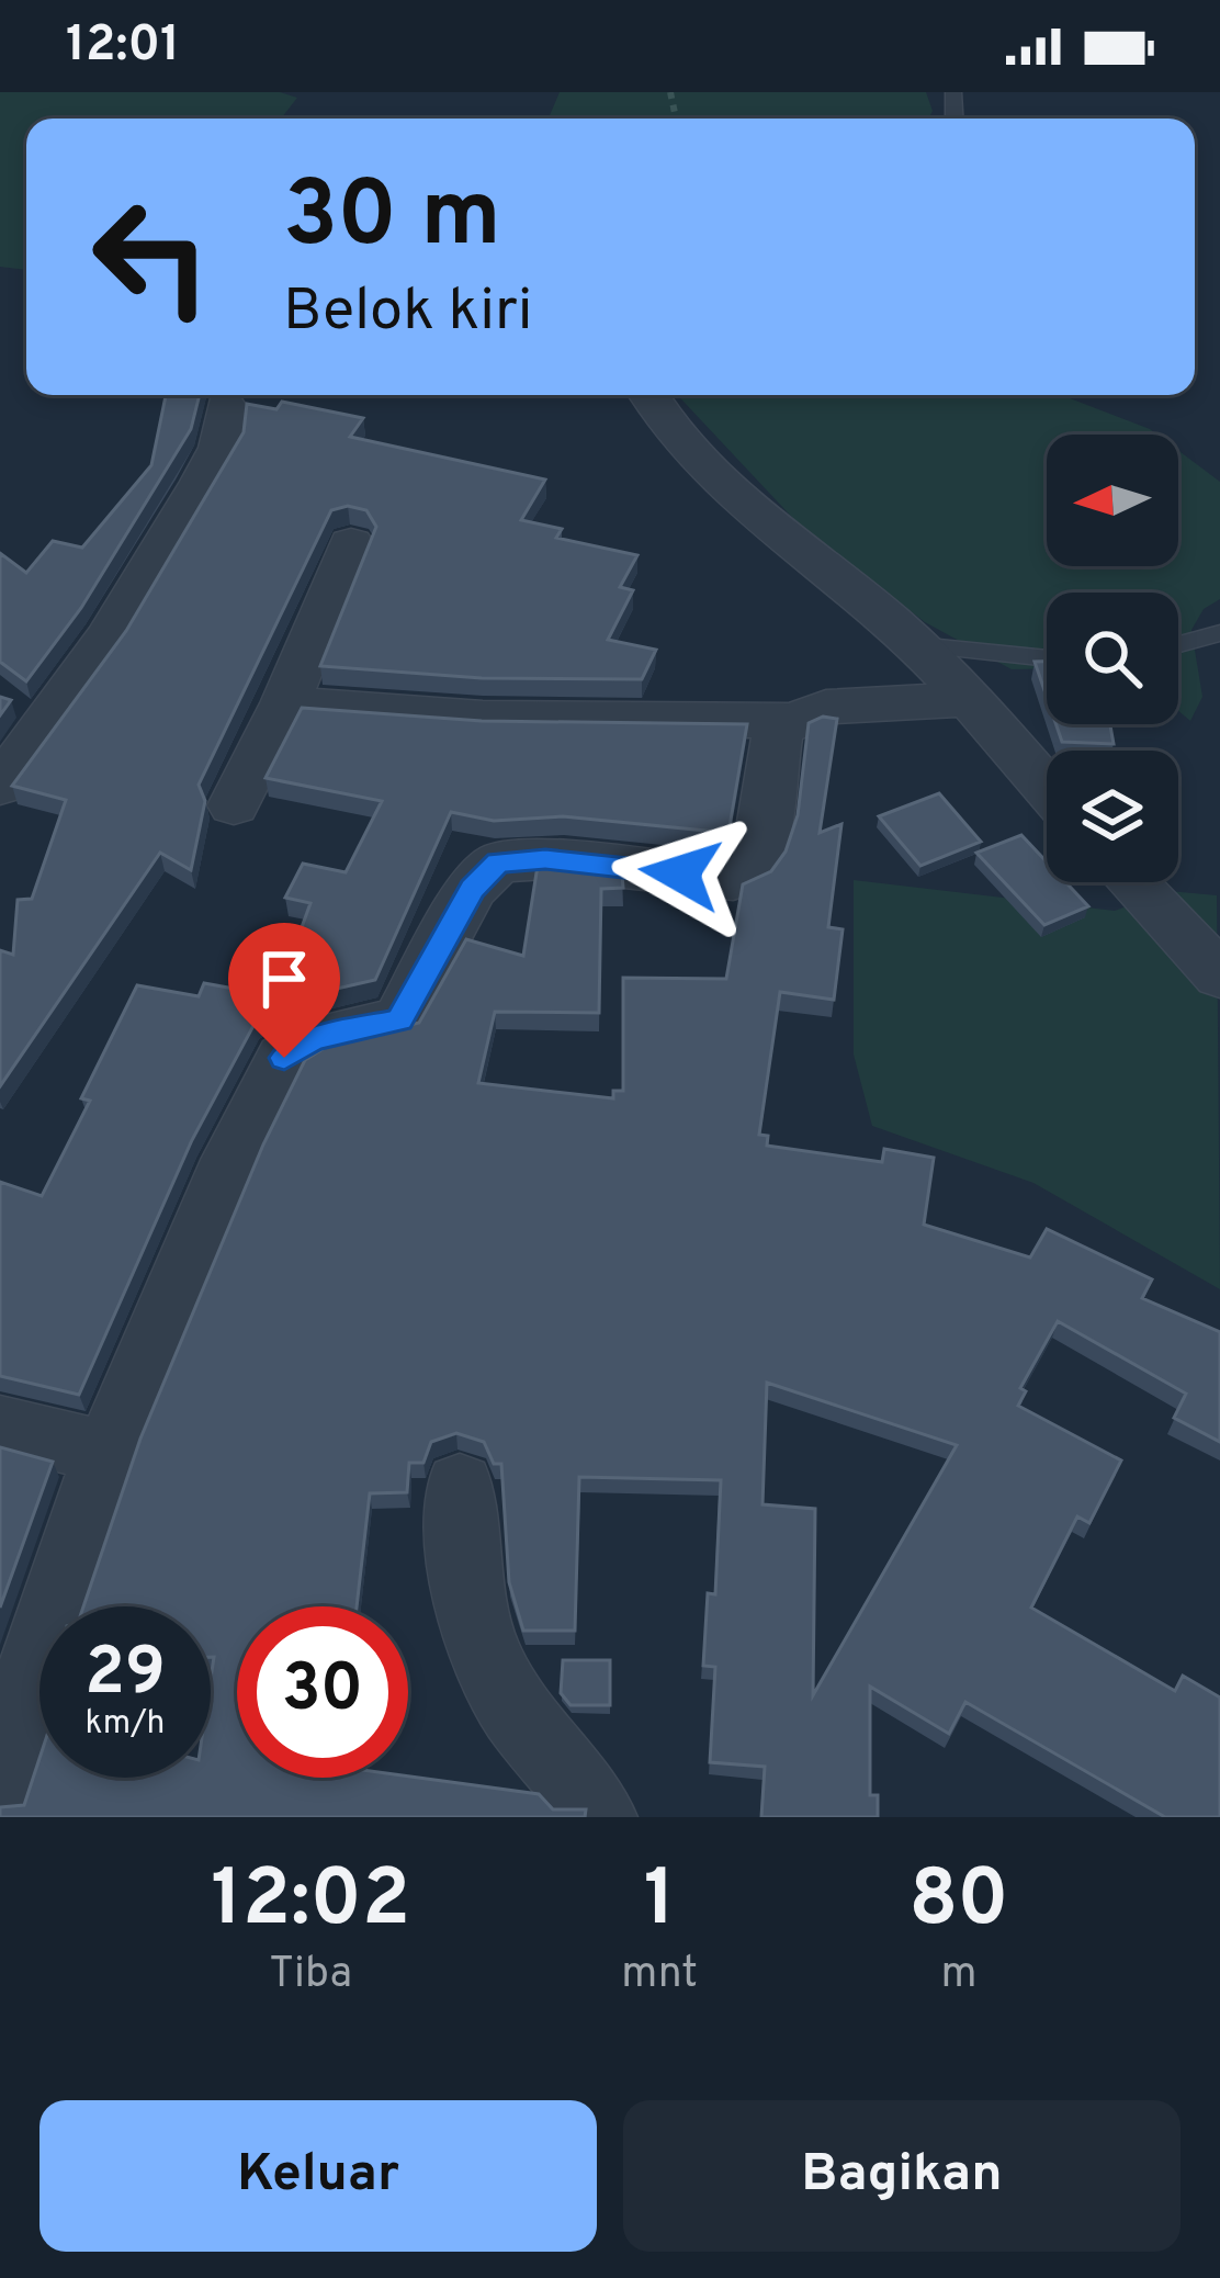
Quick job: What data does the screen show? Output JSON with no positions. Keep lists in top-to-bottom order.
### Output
{
  "north": "left",
  "page": {
    "status": "12:01",
    "turn": ["30 m", "Belok kiri"],
    "speed": "29 km/h",
    "limit": "30",
    "eta": [
      "12:02",
      "Tiba",
      "1",
      "mnt",
      "80",
      "m"
    ],
    "buttons": ["Keluar", "Bagikan"]
  }
}
